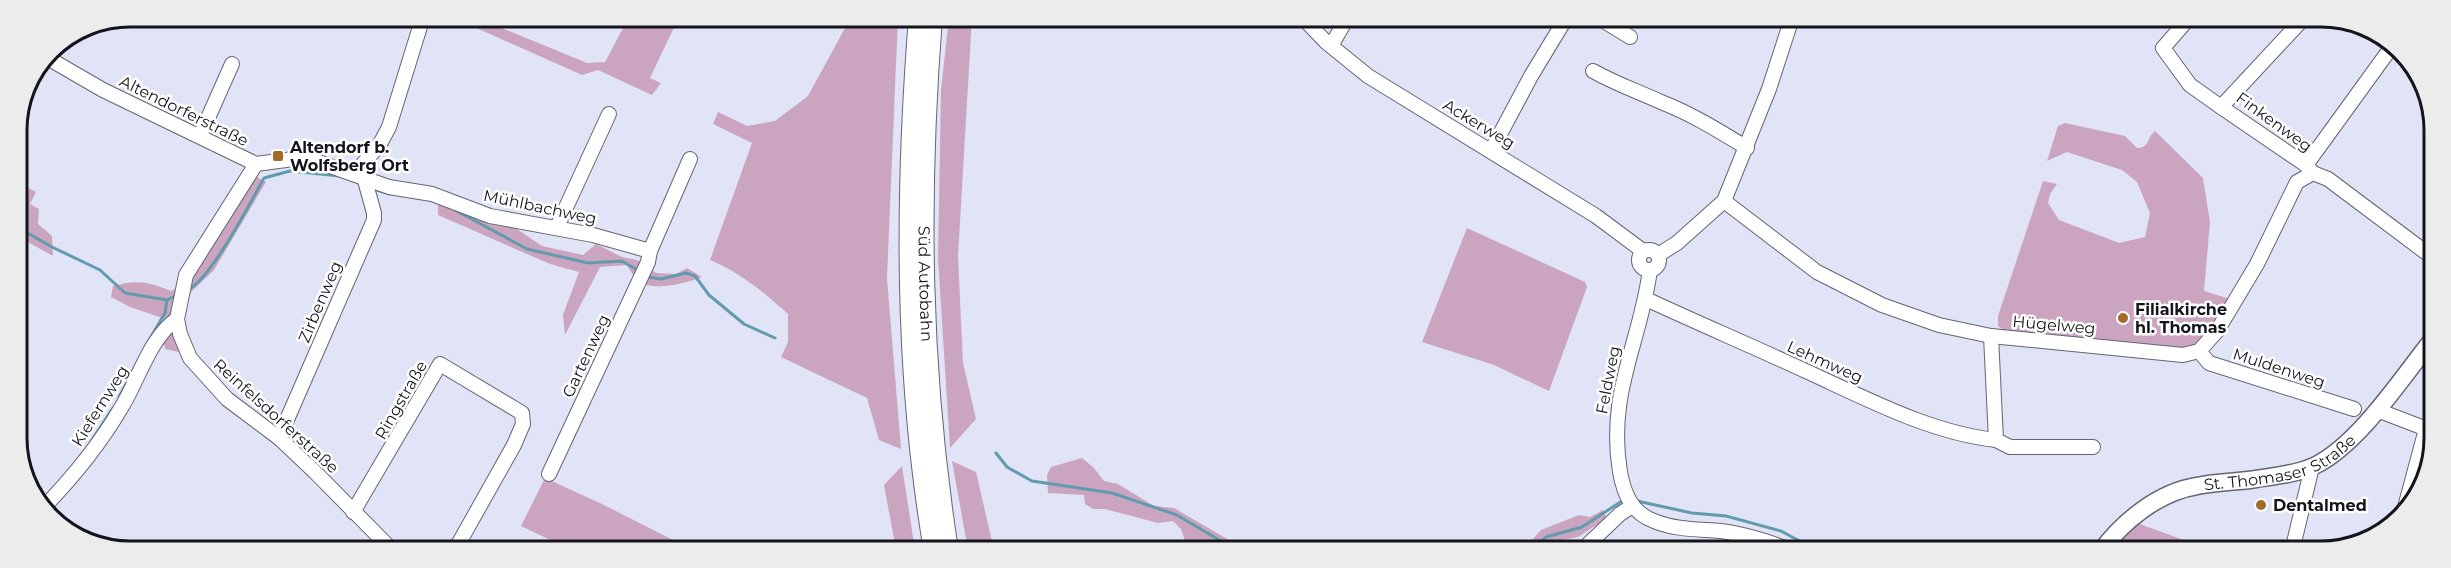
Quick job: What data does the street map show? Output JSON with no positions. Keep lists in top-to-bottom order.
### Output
{
  "streets": {
    "highway": ["Süd Autobahn"],
    "main road": ["St. Thomaser Straße"],
    "street": [
      "Altendorferstraße",
      "Finkenweg",
      "Ackerweg",
      "Mühlbachweg",
      "Zirbenweg",
      "Hügelweg",
      "Gartenweg",
      "Lehmweg",
      "Muldenweg",
      "Feldweg",
      "Ringstraße",
      "Kiefernweg",
      "Reinfelsdorferstraße"
    ]
  },
  "crossings": [
    ["Altendorferstraße", "Mühlbachweg"],
    ["Altendorferstraße", "Zirbenweg"],
    ["Altendorferstraße", "Reinfelsdorferstraße"],
    ["Ackerweg", "Feldweg"],
    ["Mühlbachweg", "Zirbenweg"],
    ["Mühlbachweg", "Gartenweg"],
    ["Zirbenweg", "Reinfelsdorferstraße"],
    ["Hügelweg", "Muldenweg"],
    ["Lehmweg", "Feldweg"],
    ["Ringstraße", "Reinfelsdorferstraße"],
    ["Kiefernweg", "Reinfelsdorferstraße"]
  ],
  "places": {
    "transit": ["Altendorf b. Wolfsberg Ort"],
    "other": ["Filialkirche hl. Thomas", "Dentalmed"]
  }
}
